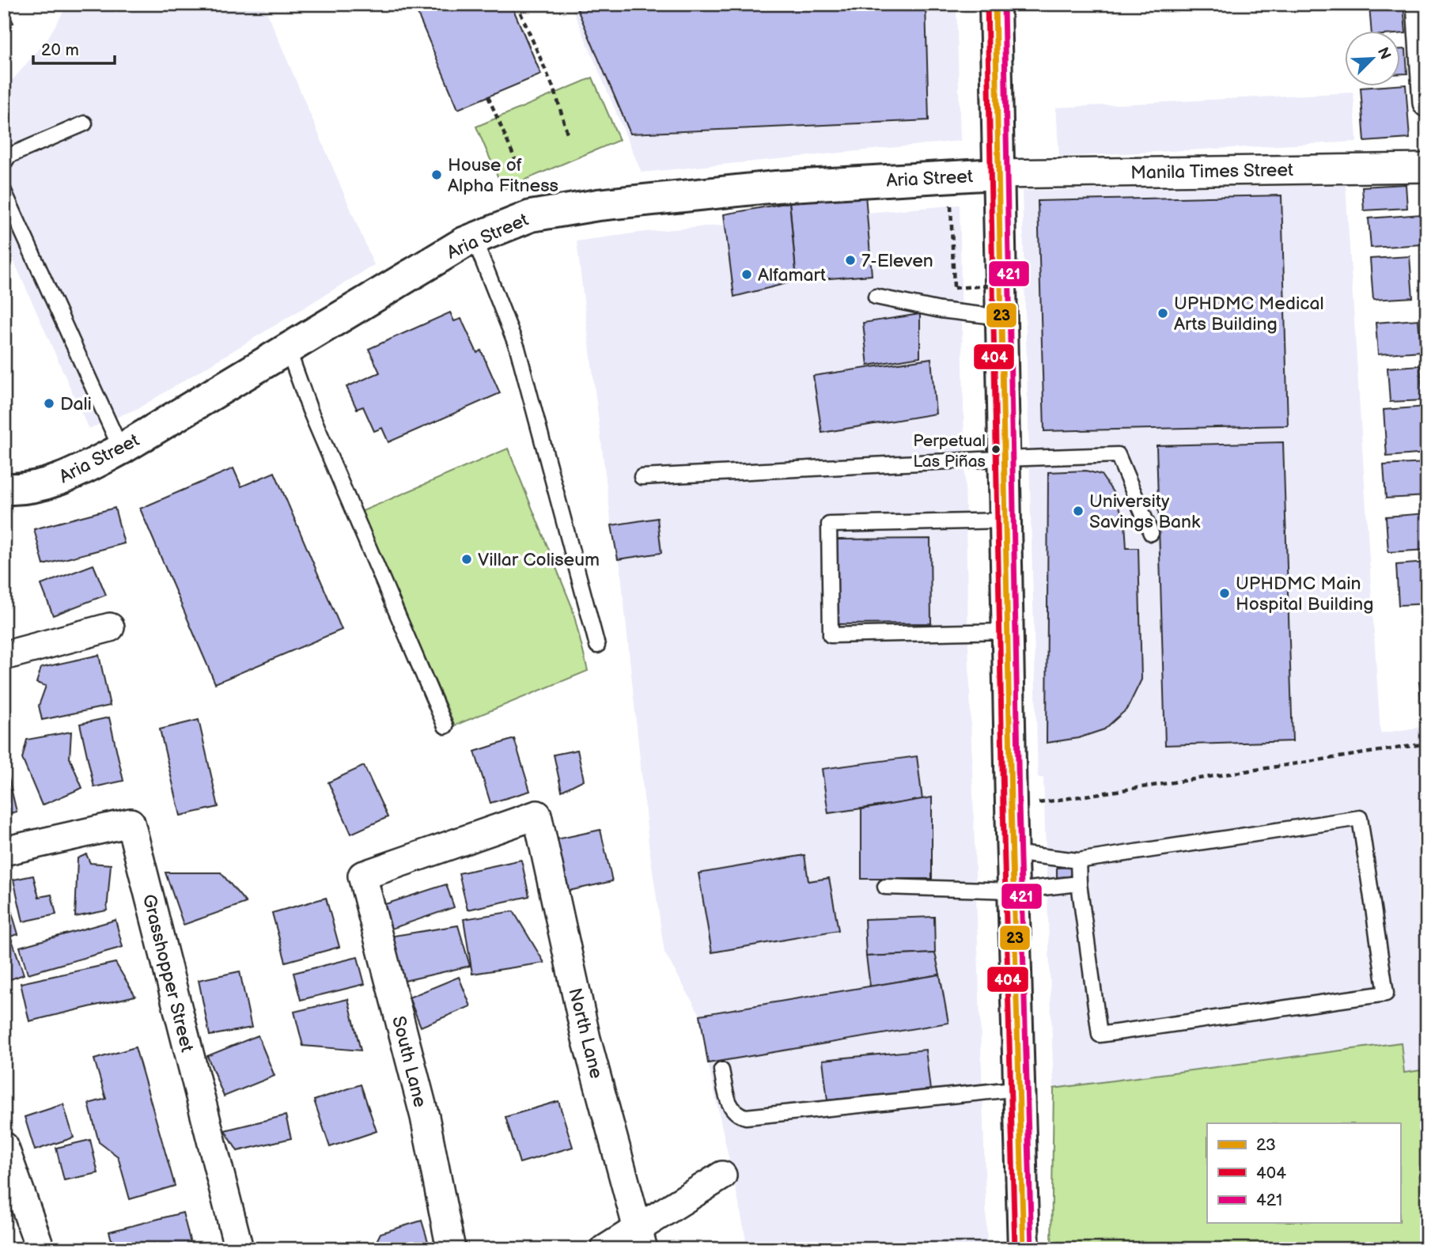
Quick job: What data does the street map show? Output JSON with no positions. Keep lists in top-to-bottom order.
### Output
{
  "streets": {
    "main road": ["Aria Street"],
    "street": [
      "Manila Times Street",
      "Grasshopper Street",
      "North Lane",
      "South Lane"
    ]
  },
  "crossings": [
    ["Manila Times Street", "Aria Street"],
    ["North Lane", "South Lane"]
  ],
  "places": [
    "House of Alpha Fitness",
    "7-Eleven",
    "Alfamart",
    "UPHDMC Medical Arts Building",
    "Dali",
    "Perpetual Las Piñas",
    "University Savings Bank",
    "Villar Coliseum",
    "UPHDMC Main Hospital Building"
  ],
  "lines": ["transit line 23", "transit line 404", "transit line 421"],
  "legend": ["23", "404", "421"],
  "scale_bar": "20 m",
  "north": "top right"
}
